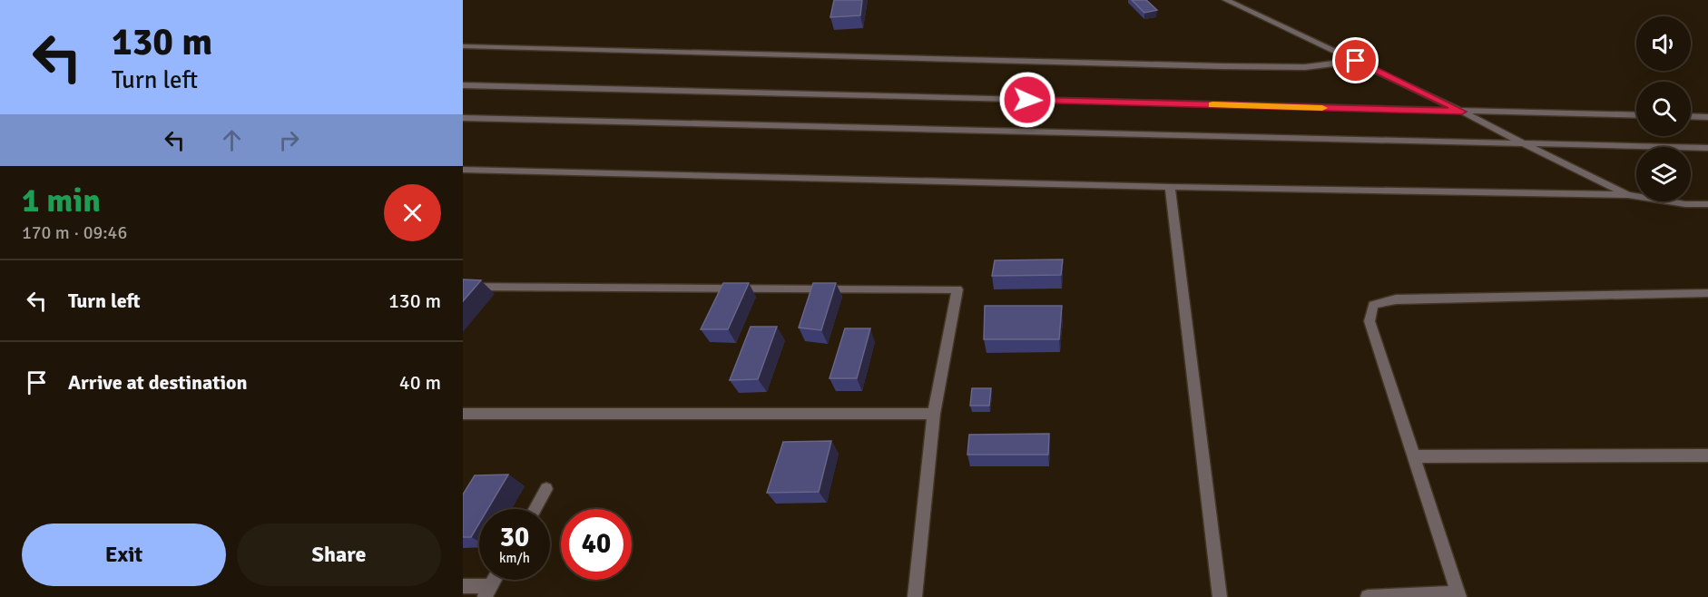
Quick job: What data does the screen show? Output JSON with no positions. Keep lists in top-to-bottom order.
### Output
{
  "page": {
    "turn": ["130 m", "Turn left"],
    "heading": ["1 min", "170 m · 09:46"],
    "list": [
      {
        "name": "Turn left",
        "value": "130 m"
      },
      {
        "name": "Arrive at destination",
        "value": "40 m"
      }
    ],
    "speed": "30 km/h",
    "limit": "40",
    "buttons": ["Exit", "Share"]
  }
}
